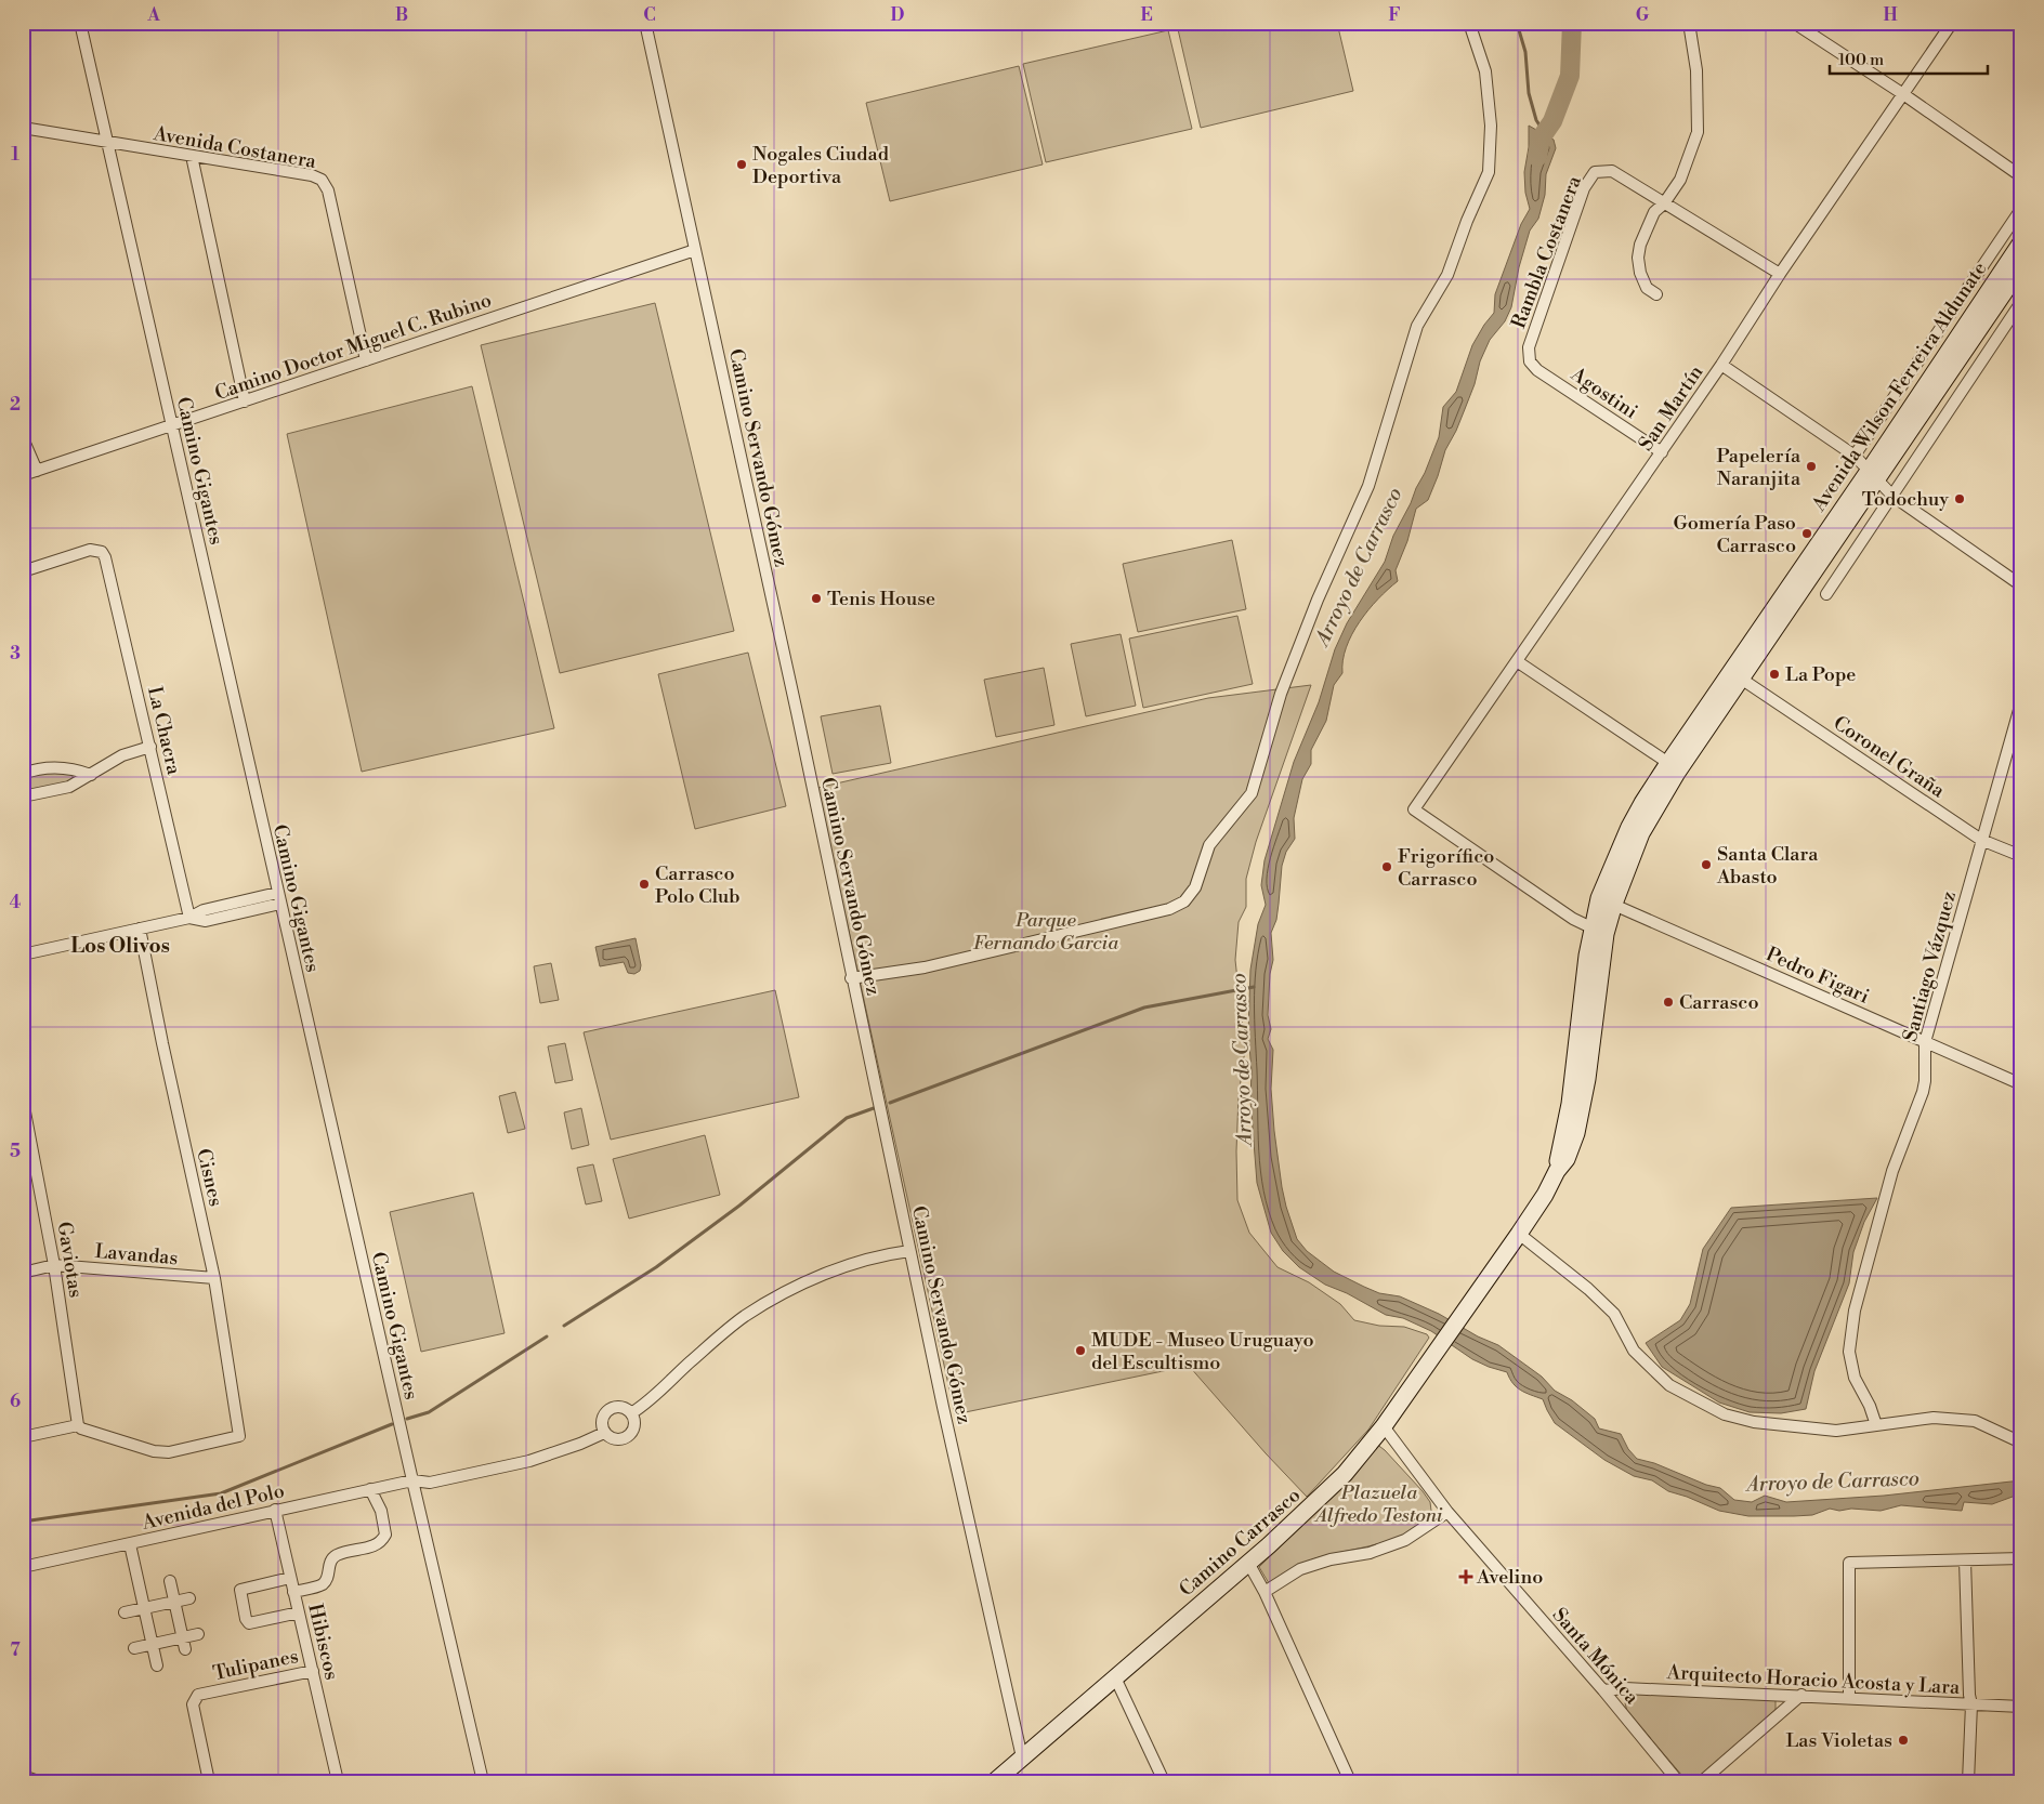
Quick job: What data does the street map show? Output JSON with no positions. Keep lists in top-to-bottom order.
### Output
{
  "streets": {
    "main road": ["Avenida Wilson Ferreira Aldunate", "Camino Carrasco"],
    "street": [
      "Avenida Costanera",
      "Rambla Costanera",
      "Camino Doctor Miguel C. Rubino",
      "Agostini",
      "San Martín",
      "Camino Servando Gómez",
      "Camino Gigantes",
      "La Chacra",
      "Coronel Graña",
      "Santiago Vázquez",
      "Pedro Figari",
      "Cisnes",
      "Lavandas",
      "Gaviotas",
      "Avenida del Polo",
      "Hibiscos",
      "Santa Mónica",
      "Tulipanes",
      "Arquitecto Horacio Acosta y Lara"
    ]
  },
  "crossings": [
    ["Avenida Costanera", "Camino Doctor Miguel C. Rubino"],
    ["Avenida Costanera", "Camino Gigantes"],
    ["Rambla Costanera", "Agostini"],
    ["Camino Doctor Miguel C. Rubino", "Camino Servando Gómez"],
    ["Camino Doctor Miguel C. Rubino", "Camino Gigantes"],
    ["Avenida Wilson Ferreira Aldunate", "San Martín"],
    ["Avenida Wilson Ferreira Aldunate", "Coronel Graña"],
    ["Avenida Wilson Ferreira Aldunate", "Pedro Figari"],
    ["Avenida Wilson Ferreira Aldunate", "Camino Carrasco"],
    ["Agostini", "San Martín"],
    ["Camino Servando Gómez", "Camino Carrasco"],
    ["Camino Gigantes", "Avenida del Polo"],
    ["Coronel Graña", "Santiago Vázquez"],
    ["Santiago Vázquez", "Pedro Figari"],
    ["Cisnes", "Lavandas"],
    ["Cisnes", "Gaviotas"],
    ["Lavandas", "Gaviotas"],
    ["Avenida del Polo", "Hibiscos"],
    ["Camino Carrasco", "Santa Mónica"],
    ["Hibiscos", "Tulipanes"],
    ["Santa Mónica", "Arquitecto Horacio Acosta y Lara"]
  ],
  "districts": ["Los Olivos"],
  "water": ["Arroyo de Carrasco"],
  "parks": ["Parque Fernando Garcia", "Plazuela Alfredo Testoni"],
  "places": {
    "other": [
      "Nogales Ciudad Deportiva",
      "Papelería Naranjita",
      "Todochuy",
      "Gomería Paso Carrasco",
      "Tenis House",
      "La Pope",
      "Santa Clara Abasto",
      "Frigorífico Carrasco",
      "Carrasco Polo Club",
      "Carrasco",
      "MUDE - Museo Uruguayo del Escultismo",
      "Las Violetas"
    ],
    "health": ["Avelino"]
  },
  "scale_bar": "100 m",
  "grid": {
    "columns": [
      "A",
      "B",
      "C",
      "D",
      "E",
      "F",
      "G",
      "H"
    ],
    "rows": [
      "1",
      "2",
      "3",
      "4",
      "5",
      "6",
      "7"
    ]
  }
}
